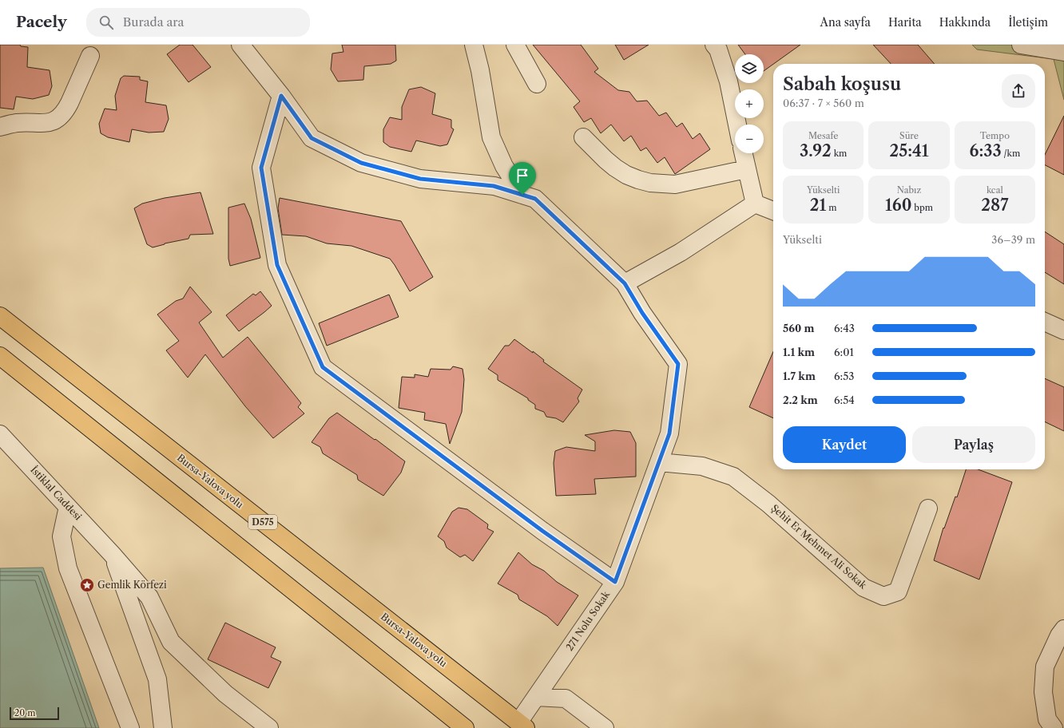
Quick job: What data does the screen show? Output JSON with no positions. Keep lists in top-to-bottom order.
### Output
{
  "streets": {
    "highway": ["Bursa-Yalova yolu", "D575"],
    "street": ["İstiklal Caddesi", "Şehit Er Mehmet Ali Sokak", "271 Nolu Sokak"]
  },
  "crossings": [
    ["Bursa-Yalova yolu", "271 Nolu Sokak"],
    ["Şehit Er Mehmet Ali Sokak", "271 Nolu Sokak"]
  ],
  "places": {
    "place": ["Gemlik Körfezi"]
  },
  "scale_bar": "20 m",
  "page": {
    "header": "Pacely",
    "search": "Burada ara",
    "nav": [
      "Ana sayfa",
      "Harita",
      "Hakkında",
      "İletişim"
    ],
    "map_buttons": ["+", "−"],
    "heading": ["Sabah koşusu", "06:37 · 7 × 560 m"],
    "stats": [
      ["Mesafe", "3.92 km"],
      ["Süre", "25:41"],
      ["Tempo", "6:33 /km"],
      ["Yükselti", "21 m"],
      ["Nabız", "160 bpm"],
      ["kcal", "287"]
    ],
    "chart": ["Yükselti", "36–39 m"],
    "list": [
      {
        "name": "560 m",
        "note": "6:43"
      },
      {
        "name": "1.1 km",
        "note": "6:01"
      },
      {
        "name": "1.7 km",
        "note": "6:53"
      },
      {
        "name": "2.2 km",
        "note": "6:54"
      }
    ],
    "buttons": ["Kaydet", "Paylaş"],
    "scale": "20 m"
  }
}
